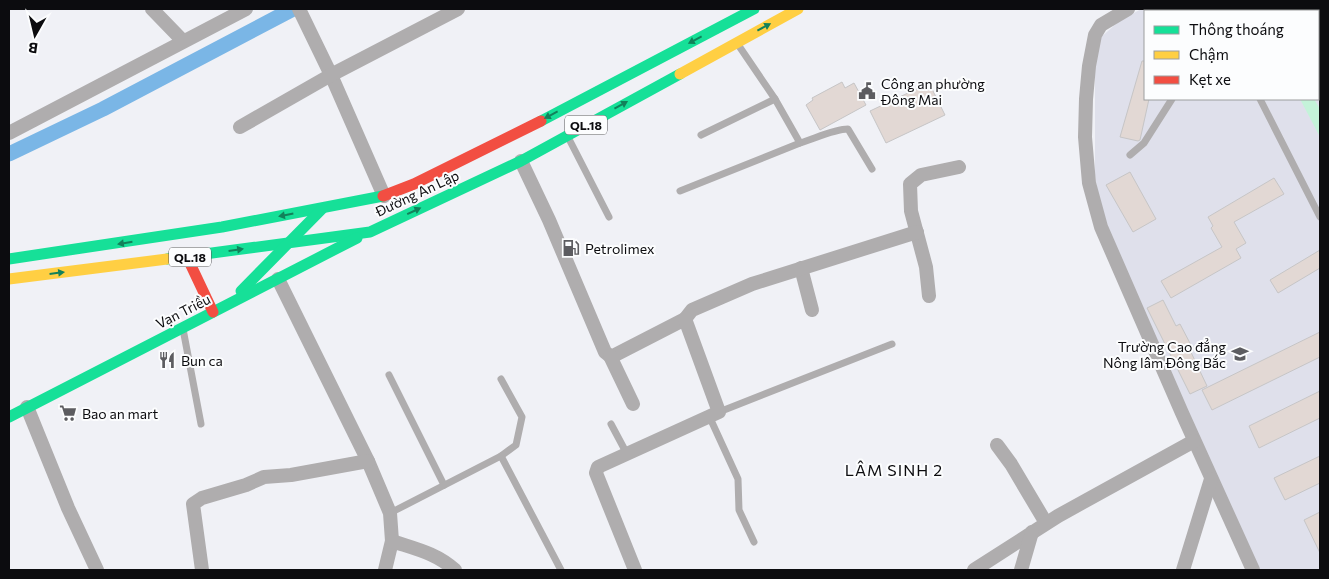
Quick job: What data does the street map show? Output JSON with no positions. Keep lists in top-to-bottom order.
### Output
{
  "streets": {
    "main road": ["QL.18", "Đường An Lập", "Vạn Triều"]
  },
  "crossings": [
    ["Đường An Lập", "Vạn Triều"]
  ],
  "districts": ["LÂM SINH 2"],
  "places": {
    "public building": ["Công an phường Đông Mai"],
    "fuel station": ["Petrolimex"],
    "school or university": ["Trường Cao đẳng Nông lâm Đông Bắc"],
    "restaurant": ["Bun ca"],
    "supermarket": ["Bao an mart"]
  },
  "legend": ["Thông thoáng", "Chậm", "Kẹt xe"],
  "north": "bottom"
}
